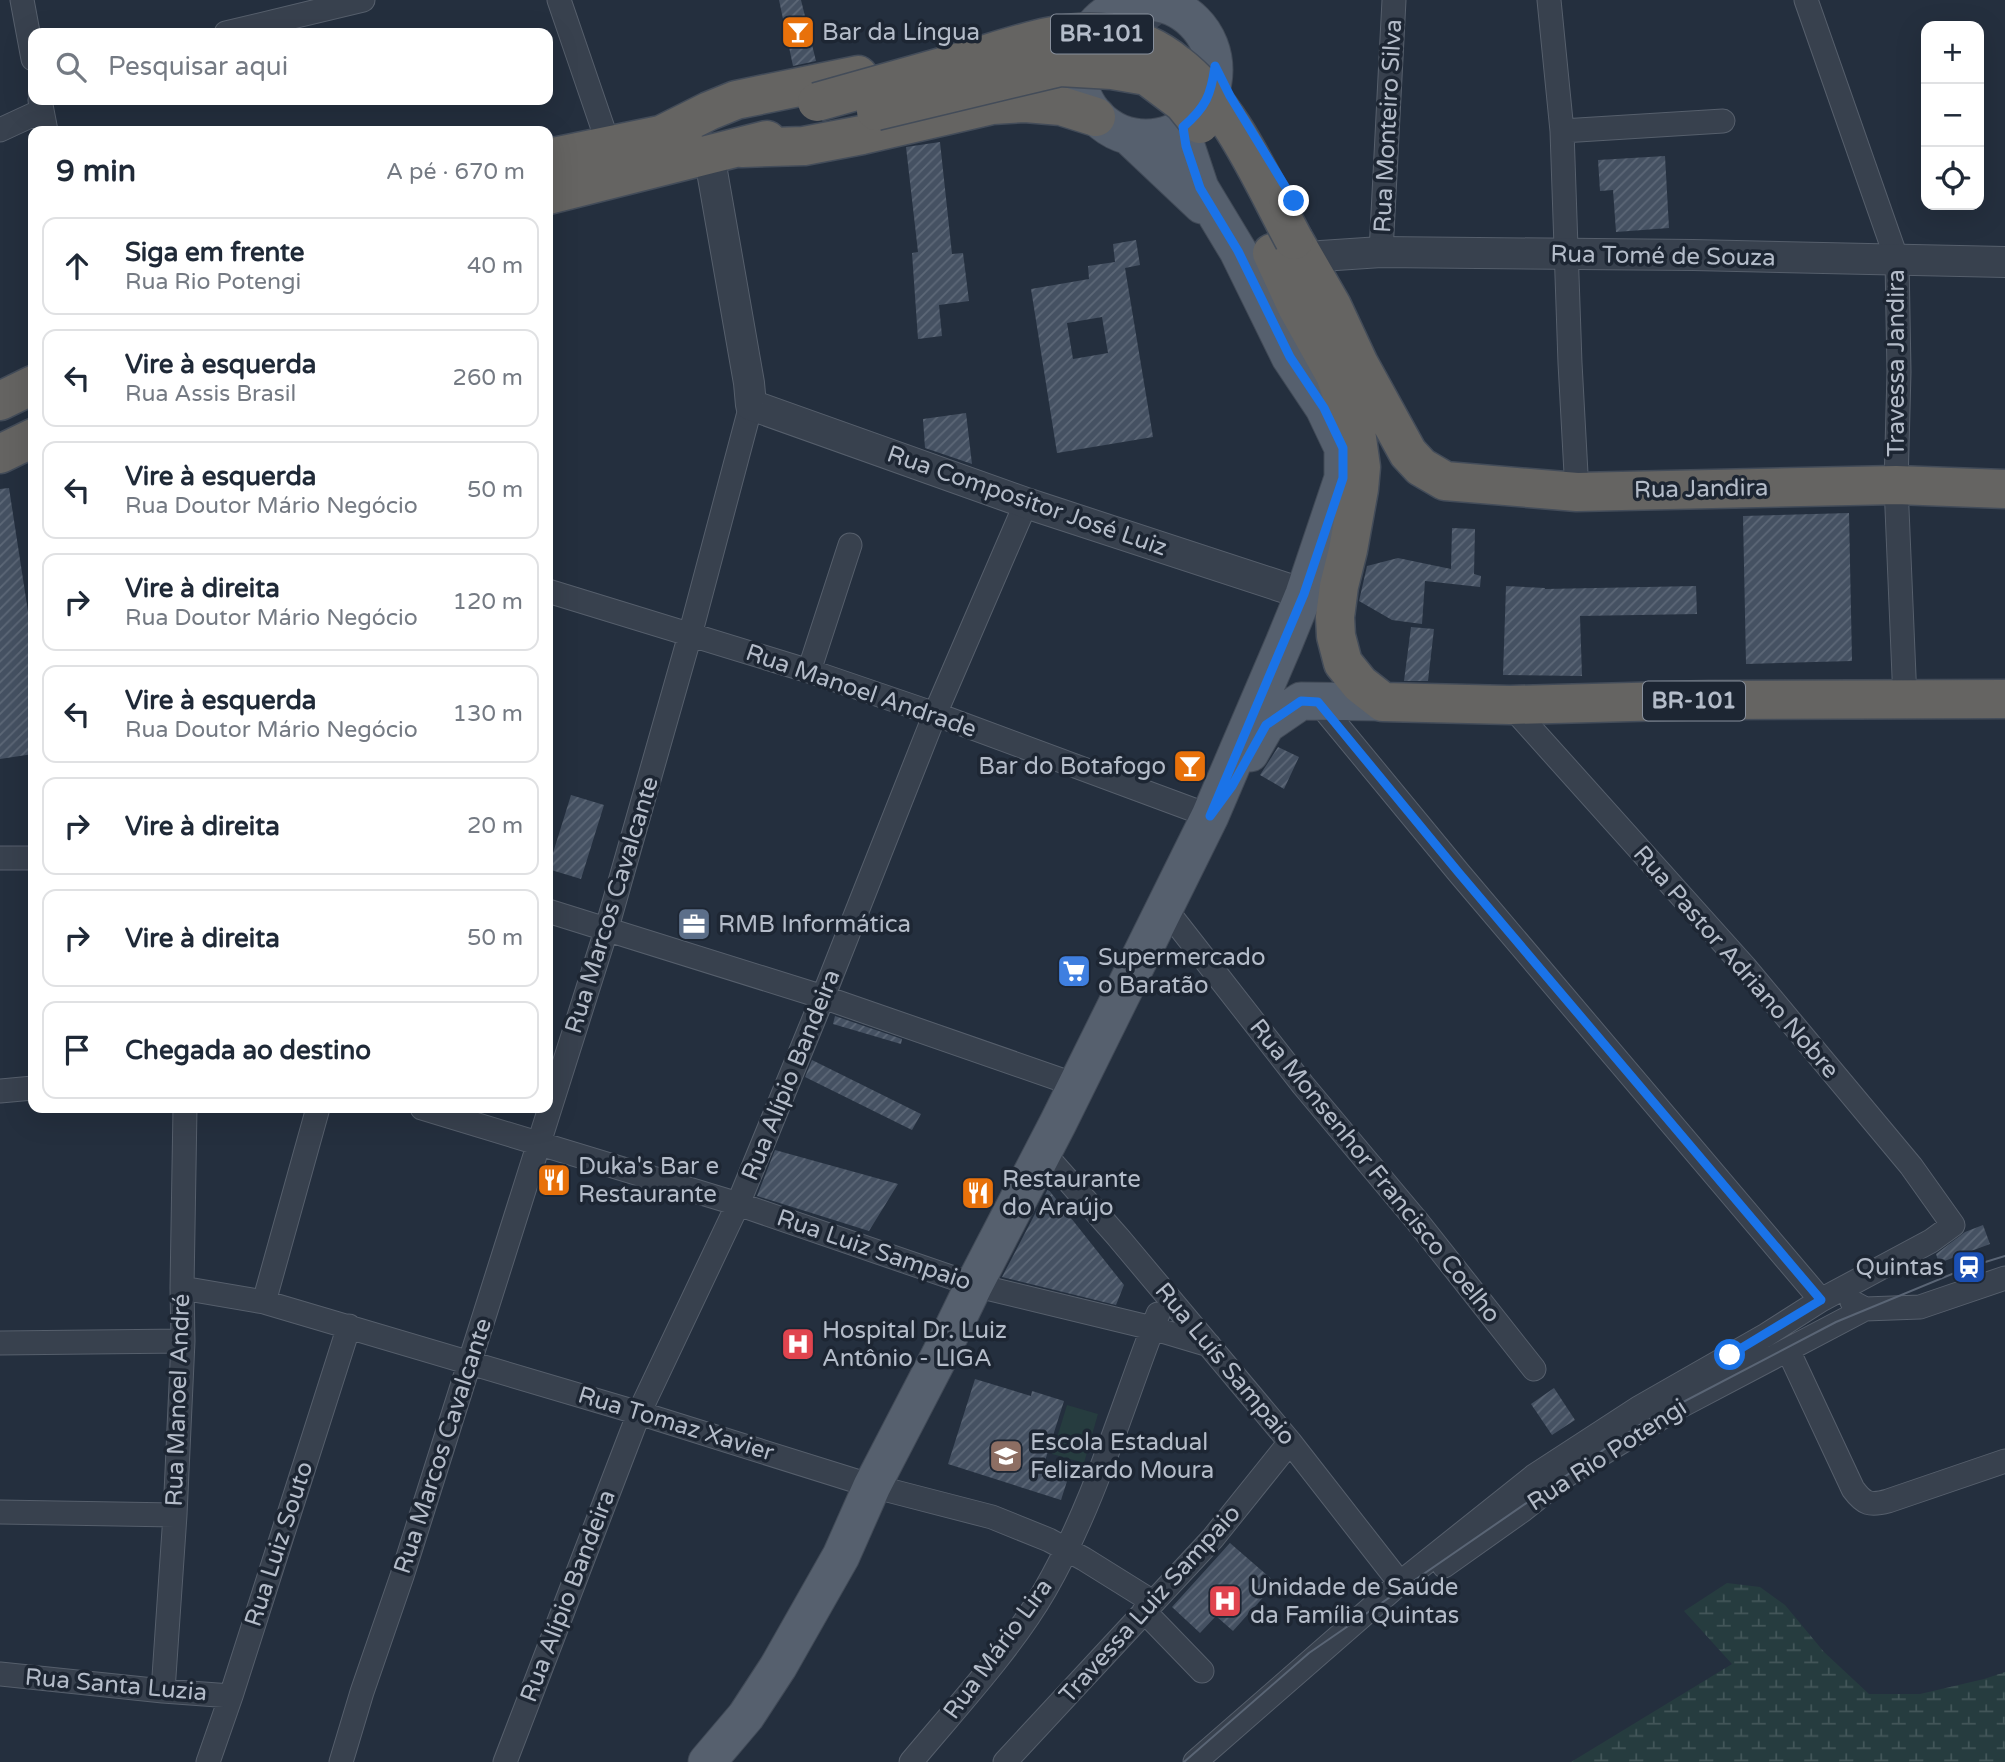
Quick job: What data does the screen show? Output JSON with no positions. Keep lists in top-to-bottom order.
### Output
{
  "streets": {
    "highway": ["BR-101", "Rua Jandira"],
    "street": [
      "Rua Monteiro Silva",
      "Rua Tomé de Souza",
      "Travessa Jandira",
      "Rua Compositor José Luiz",
      "Rua Manoel Andrade",
      "Rua Marcos Cavalcante",
      "Rua Pastor Adriano Nobre",
      "Rua Alípio Bandeira",
      "Rua Monsenhor Francisco Coelho",
      "Rua Luiz Sampaio",
      "Rua Luís Sampaio",
      "Rua Manoel André",
      "Rua Tomaz Xavier",
      "Rua Rio Potengi",
      "Rua Luiz Souto",
      "Travessa Luiz Sampaio",
      "Rua Mário Lira",
      "Rua Santa Luzia"
    ]
  },
  "crossings": [
    ["BR-101", "Rua Tomé de Souza"],
    ["BR-101", "Travessa Jandira"],
    ["BR-101", "Rua Jandira"],
    ["BR-101", "Rua Marcos Cavalcante"],
    ["BR-101", "Rua Pastor Adriano Nobre"],
    ["Rua Monteiro Silva", "Rua Tomé de Souza"],
    ["Rua Tomé de Souza", "Travessa Jandira"],
    ["Rua Tomé de Souza", "Rua Jandira"],
    ["Travessa Jandira", "Rua Jandira"],
    ["Rua Compositor José Luiz", "Rua Marcos Cavalcante"],
    ["Rua Compositor José Luiz", "Rua Alípio Bandeira"],
    ["Rua Manoel Andrade", "Rua Marcos Cavalcante"],
    ["Rua Manoel Andrade", "Rua Alípio Bandeira"],
    ["Rua Marcos Cavalcante", "Rua Luiz Sampaio"],
    ["Rua Marcos Cavalcante", "Rua Tomaz Xavier"],
    ["Rua Pastor Adriano Nobre", "Rua Rio Potengi"],
    ["Rua Alípio Bandeira", "Rua Luiz Sampaio"],
    ["Rua Alípio Bandeira", "Rua Tomaz Xavier"],
    ["Rua Luiz Sampaio", "Rua Luís Sampaio"],
    ["Rua Luiz Sampaio", "Rua Mário Lira"],
    ["Rua Luís Sampaio", "Rua Rio Potengi"],
    ["Rua Luís Sampaio", "Travessa Luiz Sampaio"],
    ["Rua Luís Sampaio", "Rua Mário Lira"],
    ["Rua Manoel André", "Rua Tomaz Xavier"],
    ["Rua Manoel André", "Rua Santa Luzia"],
    ["Rua Tomaz Xavier", "Rua Luiz Souto"],
    ["Rua Tomaz Xavier", "Travessa Luiz Sampaio"],
    ["Rua Tomaz Xavier", "Rua Mário Lira"],
    ["Rua Luiz Souto", "Rua Santa Luzia"]
  ],
  "places": {
    "bar": ["Bar da Língua", "Bar do Botafogo"],
    "office": ["RMB Informática"],
    "supermarket": ["Supermercado o Baratão"],
    "restaurant": ["Duka's Bar e Restaurante", "Restaurante do Araújo"],
    "station": ["Quintas"],
    "hospital": ["Hospital Dr. Luiz Antônio - LIGA", "Unidade de Saúde da Família Quintas"],
    "school or university": ["Escola Estadual Felizardo Moura"]
  },
  "page": {
    "map_buttons": ["+", "−"],
    "search": "Pesquisar aqui",
    "heading": ["9 min", "A pé · 670 m"],
    "list": [
      ["Siga em frente", "Rua Rio Potengi", "40 m"],
      ["Vire à esquerda", "Rua Assis Brasil", "260 m"],
      ["Vire à esquerda", "Rua Doutor Mário Negócio", "50 m"],
      ["Vire à direita", "Rua Doutor Mário Negócio", "120 m"],
      ["Vire à esquerda", "Rua Doutor Mário Negócio", "130 m"],
      ["Vire à direita", "20 m"],
      ["Vire à direita", "50 m"],
      "Chegada ao destino"
    ]
  }
}
